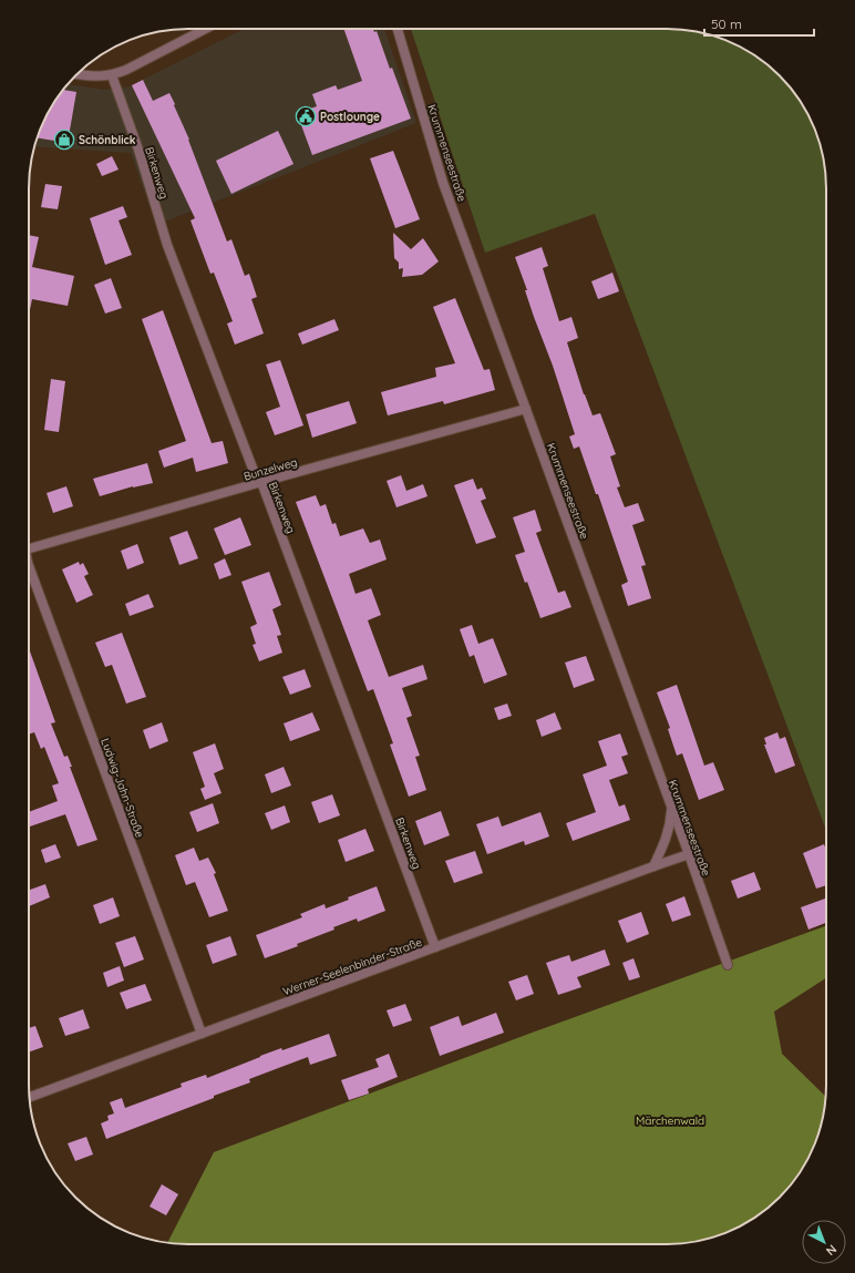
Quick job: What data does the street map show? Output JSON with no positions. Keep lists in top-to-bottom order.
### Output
{
  "streets": {
    "street": [
      "Krummenseestraße",
      "Birkenweg",
      "Bunzelweg",
      "Ludwig-Jahn-Straße",
      "Werner-Seelenbinder-Straße"
    ]
  },
  "crossings": [
    ["Krummenseestraße", "Bunzelweg"],
    ["Krummenseestraße", "Werner-Seelenbinder-Straße"],
    ["Birkenweg", "Bunzelweg"],
    ["Birkenweg", "Werner-Seelenbinder-Straße"],
    ["Ludwig-Jahn-Straße", "Werner-Seelenbinder-Straße"]
  ],
  "parks": ["Märchenwald"],
  "places": {
    "public building": ["Postlounge"],
    "shop": ["Schönblick"]
  },
  "scale_bar": "50 m",
  "north": "bottom right"
}
